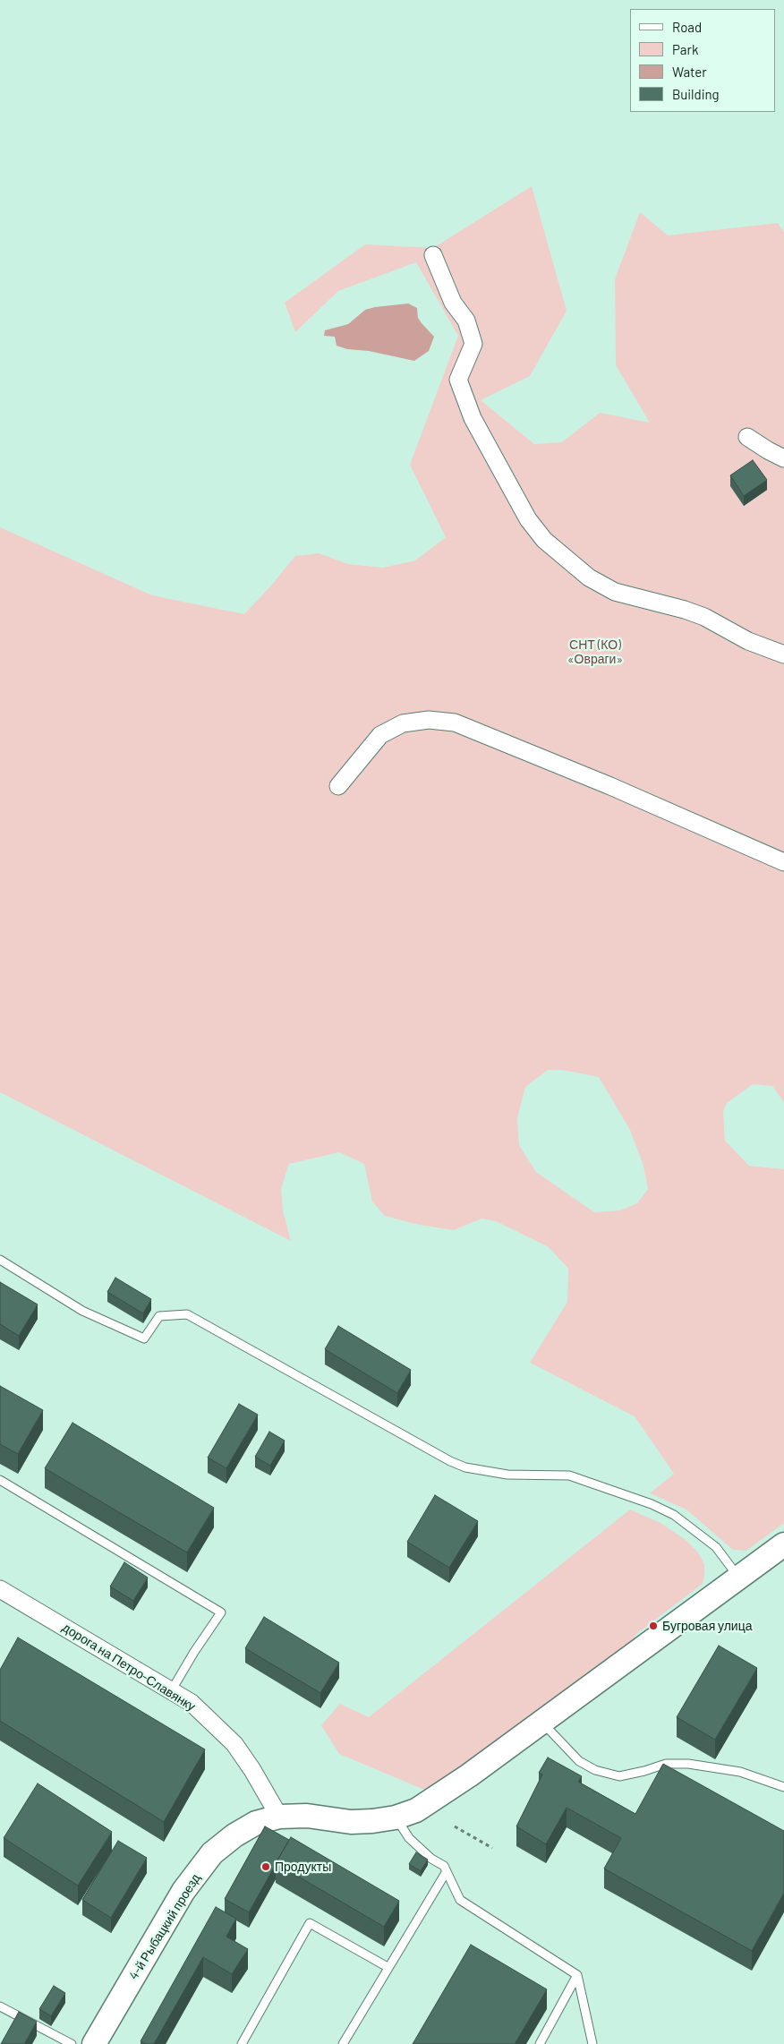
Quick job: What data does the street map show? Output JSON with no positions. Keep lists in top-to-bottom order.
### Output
{
  "streets": {
    "street": ["дорога на Петро-Славянку", "4-й Рыбацкий проезд"]
  },
  "crossings": [
    ["дорога на Петро-Славянку", "4-й Рыбацкий проезд"]
  ],
  "parks": ["СНТ (КО) «Овраги»"],
  "places": ["Бугровая улица", "Продукты"],
  "legend": [
    "Road",
    "Park",
    "Water",
    "Building"
  ]
}
